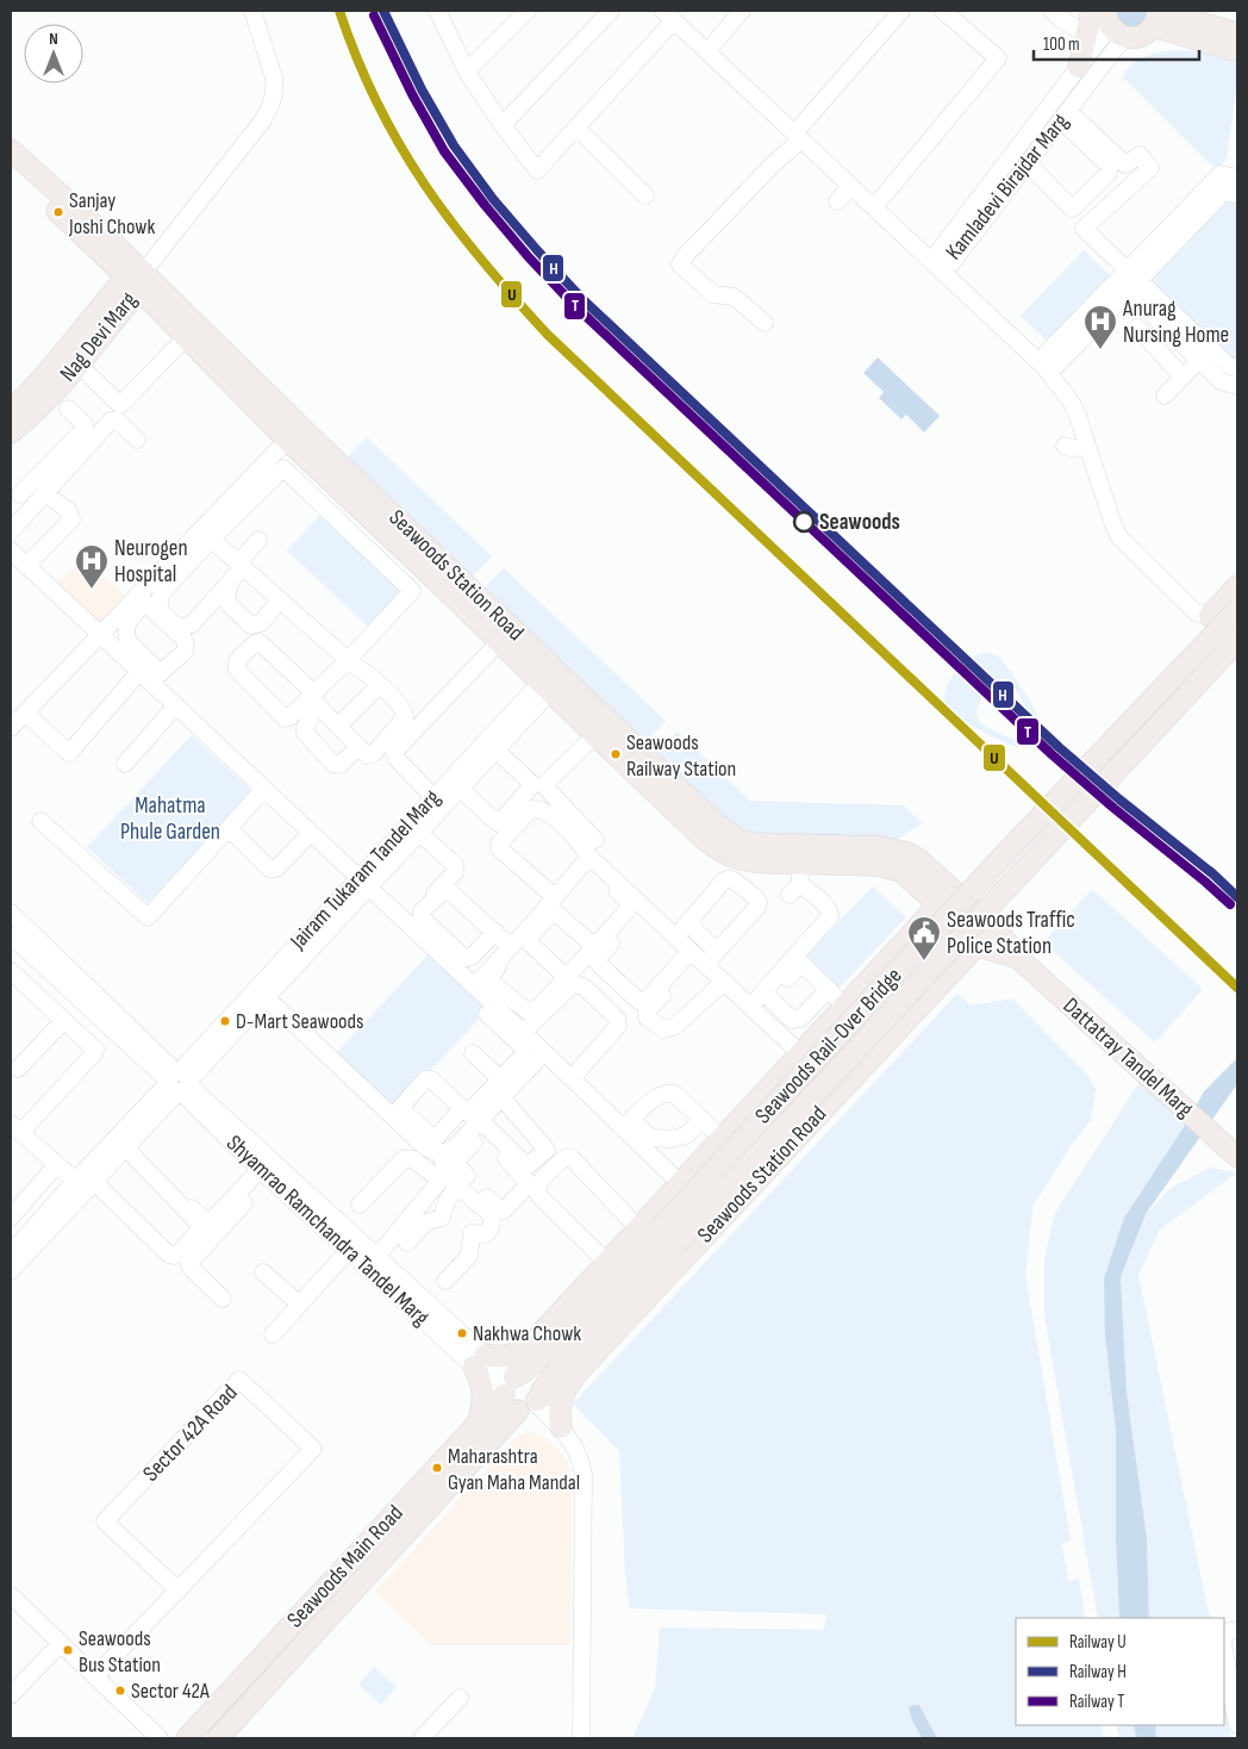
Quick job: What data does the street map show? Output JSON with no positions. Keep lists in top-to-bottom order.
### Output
{
  "streets": {
    "main road": [
      "Nag Devi Marg",
      "Seawoods Station Road",
      "Seawoods Rail-Over Bridge",
      "Dattatray Tandel Marg",
      "Seawoods Main Road"
    ],
    "street": [
      "Kamladevi Birajdar Marg",
      "Jairam Tukaram Tandel Marg",
      "Shyamrao Ramchandra Tandel Marg",
      "Sector 42A Road"
    ]
  },
  "crossings": [
    ["Nag Devi Marg", "Seawoods Station Road"],
    ["Seawoods Station Road", "Jairam Tukaram Tandel Marg"],
    ["Seawoods Station Road", "Seawoods Rail-Over Bridge"],
    ["Seawoods Station Road", "Dattatray Tandel Marg"],
    ["Seawoods Station Road", "Shyamrao Ramchandra Tandel Marg"],
    ["Seawoods Station Road", "Seawoods Main Road"],
    ["Jairam Tukaram Tandel Marg", "Shyamrao Ramchandra Tandel Marg"],
    ["Seawoods Rail-Over Bridge", "Shyamrao Ramchandra Tandel Marg"],
    ["Seawoods Rail-Over Bridge", "Seawoods Main Road"],
    ["Shyamrao Ramchandra Tandel Marg", "Seawoods Main Road"]
  ],
  "parks": ["Mahatma Phule Garden"],
  "places": {
    "other": [
      "Sanjay Joshi Chowk",
      "Seawoods",
      "Seawoods Railway Station",
      "D-Mart Seawoods",
      "Nakhwa Chowk",
      "Maharashtra Gyan Maha Mandal",
      "Seawoods Bus Station",
      "Sector 42A"
    ],
    "hospital": ["Anurag Nursing Home", "Neurogen Hospital"],
    "public building": ["Seawoods Traffic Police Station"]
  },
  "lines": ["rail line U", "rail line H", "rail line T"],
  "legend": ["Railway U", "Railway H", "Railway T"],
  "scale_bar": "100 m",
  "north": "top"
}
